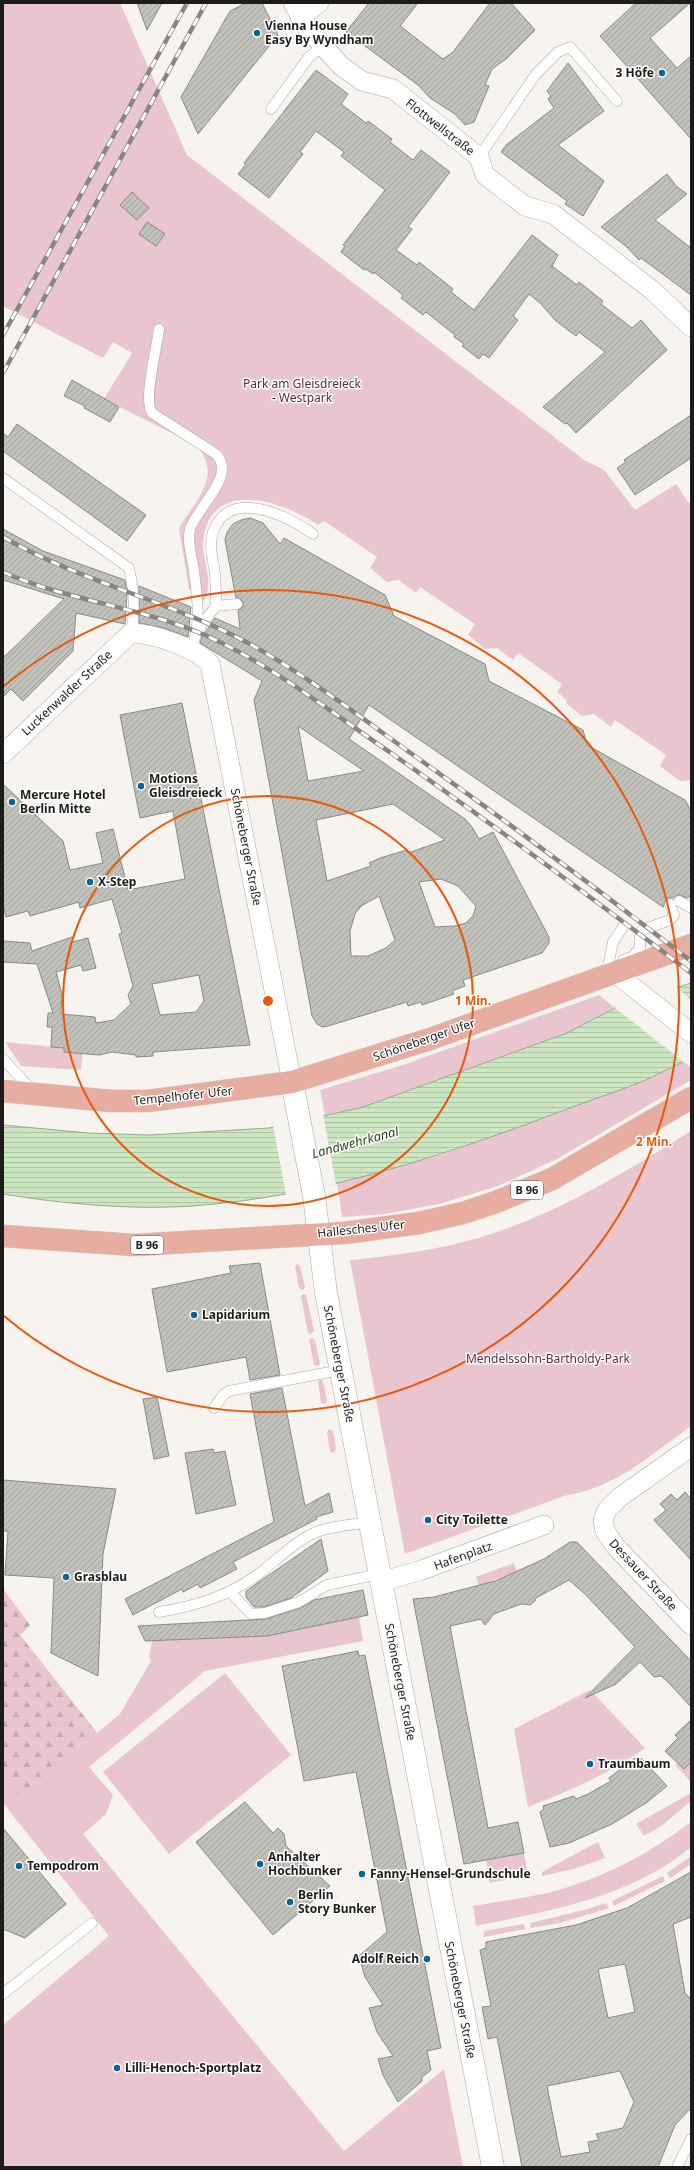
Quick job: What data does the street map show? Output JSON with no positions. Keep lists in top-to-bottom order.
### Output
{
  "streets": {
    "main road": [
      "Schöneberger Ufer",
      "Tempelhofer Ufer",
      "B 96",
      "Hallesches Ufer"
    ],
    "street": [
      "Flottwellstraße",
      "Luckenwalder Straße",
      "Schöneberger Straße",
      "Hafenplatz",
      "Dessauer Straße"
    ]
  },
  "crossings": [
    ["Luckenwalder Straße", "Schöneberger Straße"],
    ["Schöneberger Straße", "Schöneberger Ufer"],
    ["Schöneberger Straße", "Tempelhofer Ufer"],
    ["Schöneberger Straße", "Hallesches Ufer"],
    ["Schöneberger Straße", "Hafenplatz"],
    ["Schöneberger Ufer", "Tempelhofer Ufer"]
  ],
  "water": ["Landwehrkanal"],
  "parks": ["Park am Gleisdreieck - Westpark", "Mendelssohn-Bartholdy-Park"],
  "places": [
    "Vienna House Easy By Wyndham",
    "3 Höfe",
    "Motions Gleisdreieck",
    "Mercure Hotel Berlin Mitte",
    "X-Step",
    "Lapidarium",
    "City Toilette",
    "Grasblau",
    "Traumbaum",
    "Anhalter Hochbunker",
    "Tempodrom",
    "Fanny-Hensel-Grundschule",
    "Berlin Story Bunker",
    "Adolf Reich",
    "Lilli-Henoch-Sportplatz"
  ],
  "rings": ["1 Min.", "2 Min."]
}
